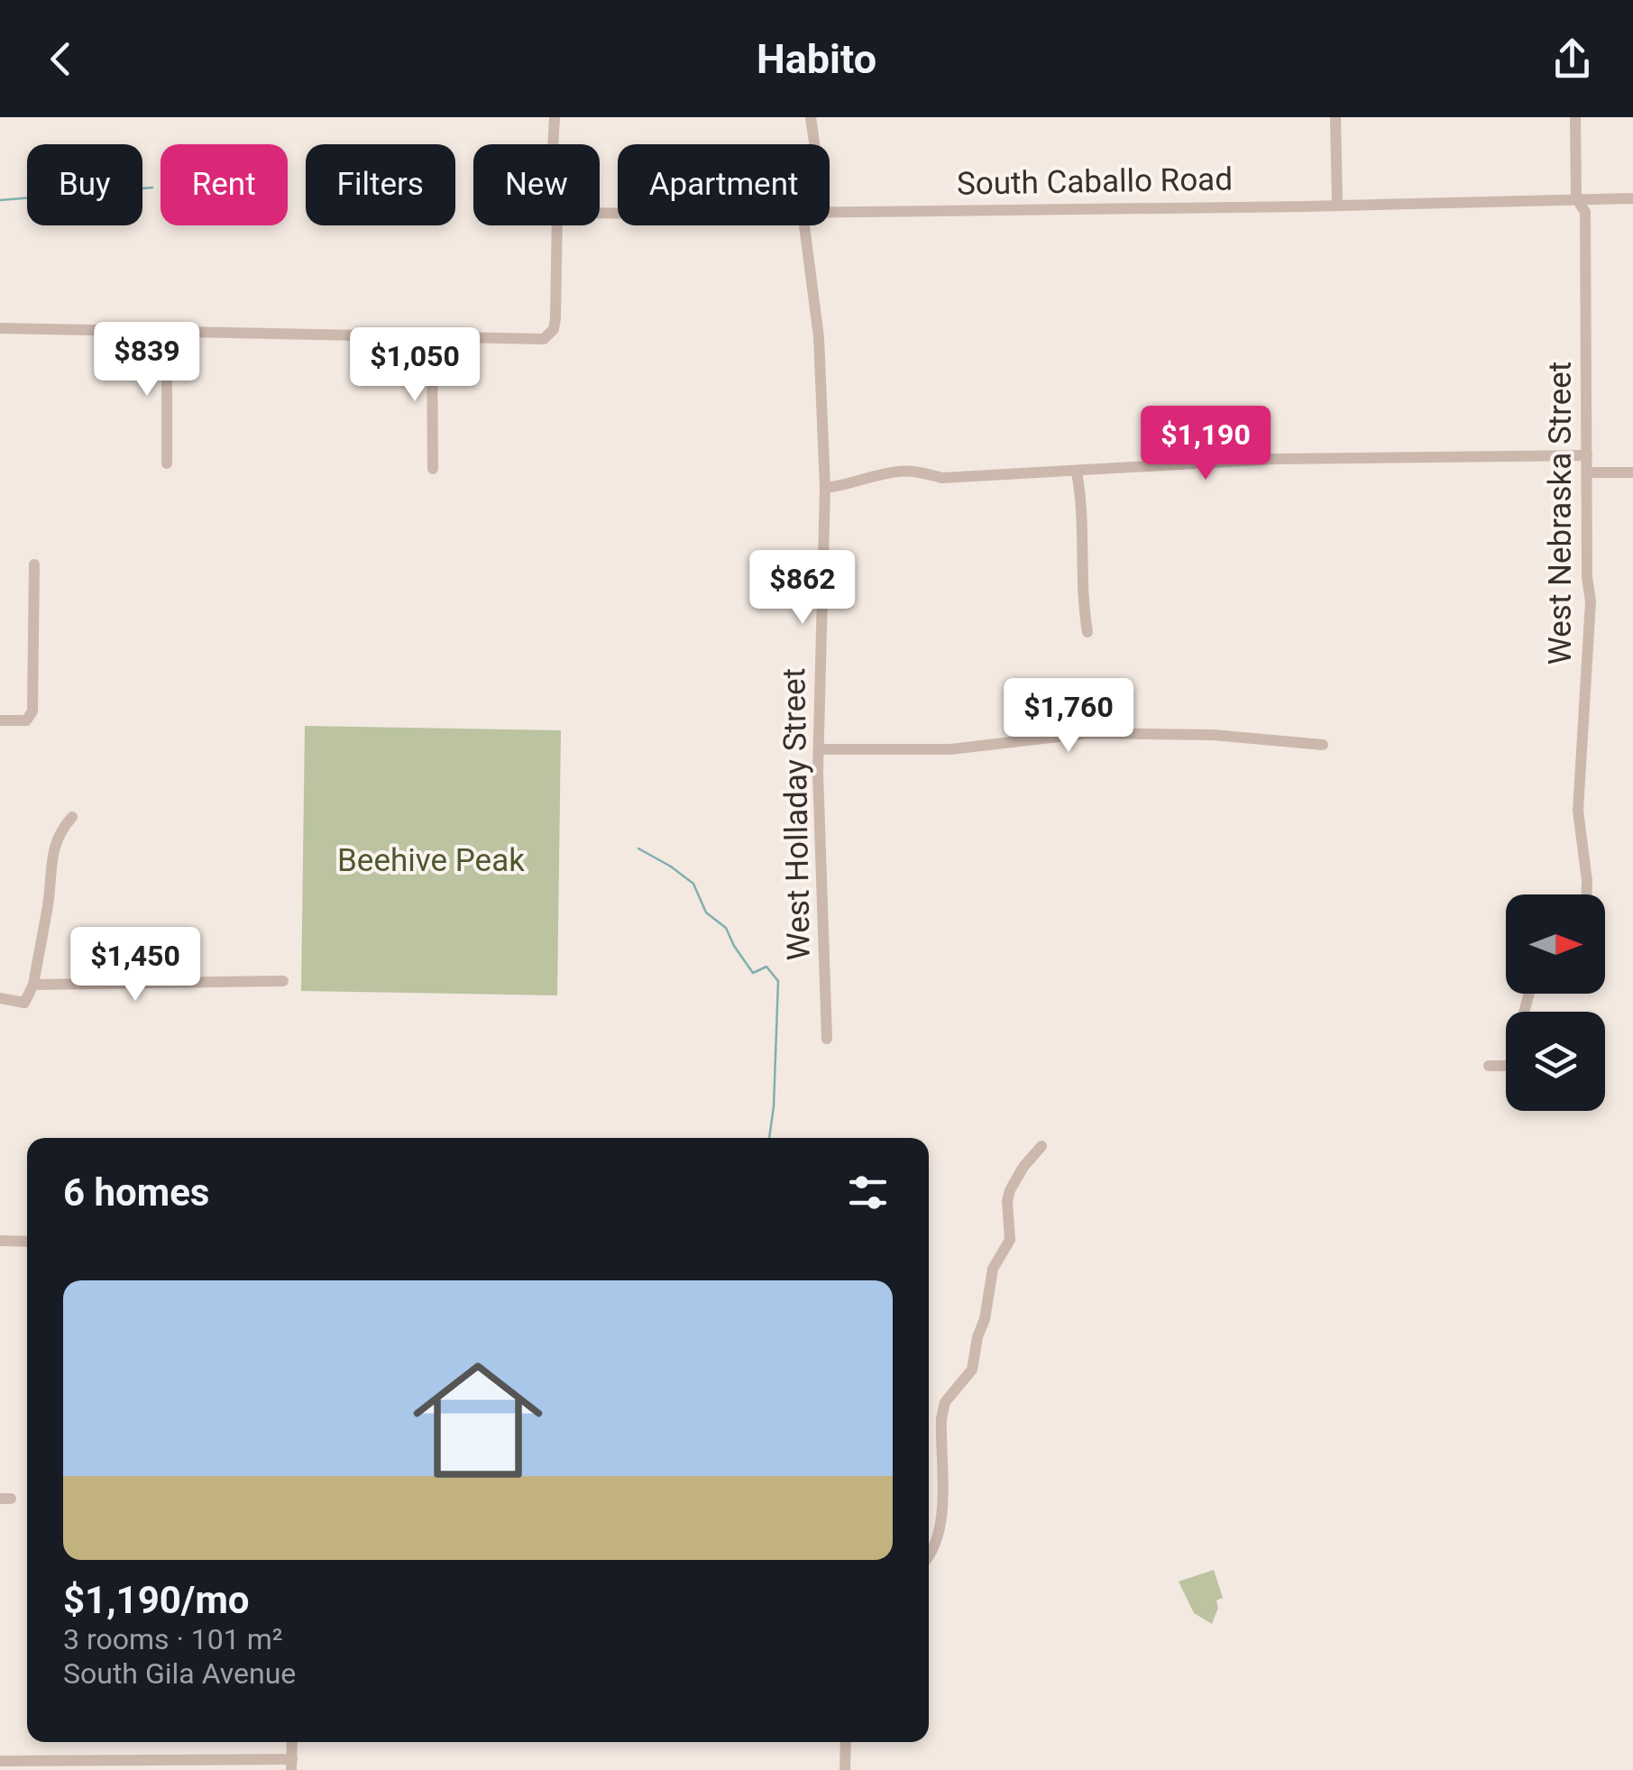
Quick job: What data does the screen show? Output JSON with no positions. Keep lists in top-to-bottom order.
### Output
{
  "streets": {
    "street": ["South Caballo Road", "West Nebraska Street", "West Holladay Street"]
  },
  "crossings": [
    ["South Caballo Road", "West Nebraska Street"]
  ],
  "parks": ["Beehive Peak"],
  "north": "right",
  "page": {
    "header": "Habito",
    "chip": [
      "Buy",
      "Rent",
      "Filters",
      "New",
      "Apartment"
    ],
    "price": [
      "$839",
      "$1,050",
      "$1,190",
      "$862",
      "$1,760",
      "$1,450"
    ],
    "heading": "6 homes",
    "list": [
      {
        "name": "$1,190/mo",
        "note": "3 rooms · 101 m² · South Gila Avenue"
      }
    ]
  }
}
